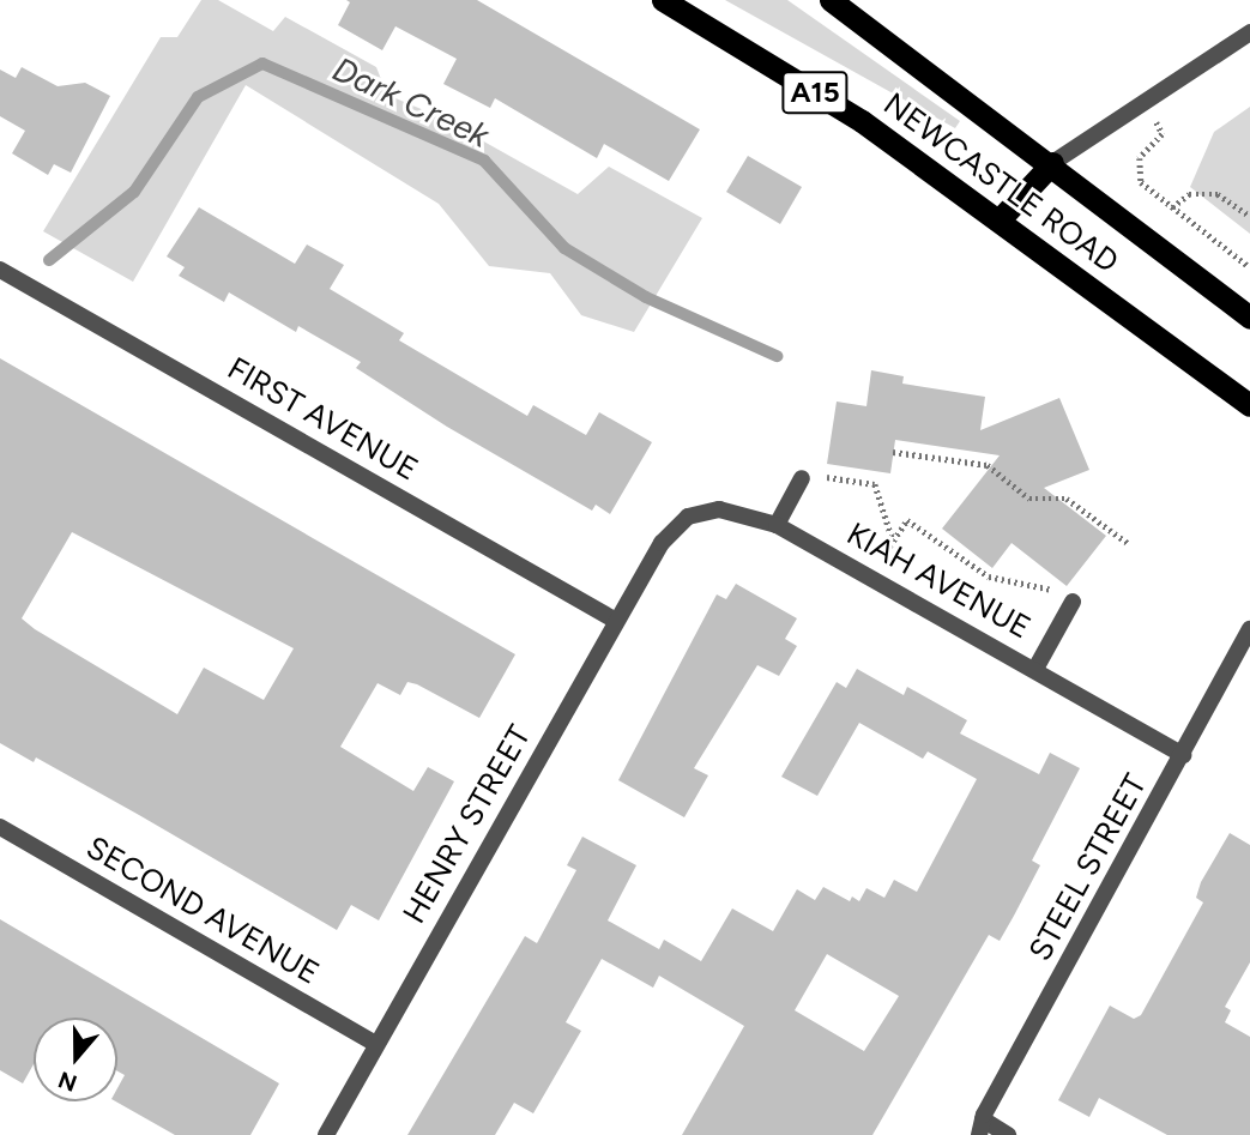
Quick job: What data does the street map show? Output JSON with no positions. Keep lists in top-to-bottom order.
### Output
{
  "streets": {
    "highway": ["A15", "NEWCASTLE ROAD"],
    "street": [
      "FIRST AVENUE",
      "KIAH AVENUE",
      "HENRY STREET",
      "STEEL STREET",
      "SECOND AVENUE"
    ]
  },
  "crossings": [
    ["FIRST AVENUE", "HENRY STREET"],
    ["KIAH AVENUE", "HENRY STREET"],
    ["KIAH AVENUE", "STEEL STREET"],
    ["HENRY STREET", "SECOND AVENUE"]
  ],
  "water": ["Dark Creek"],
  "north": "bottom"
}
